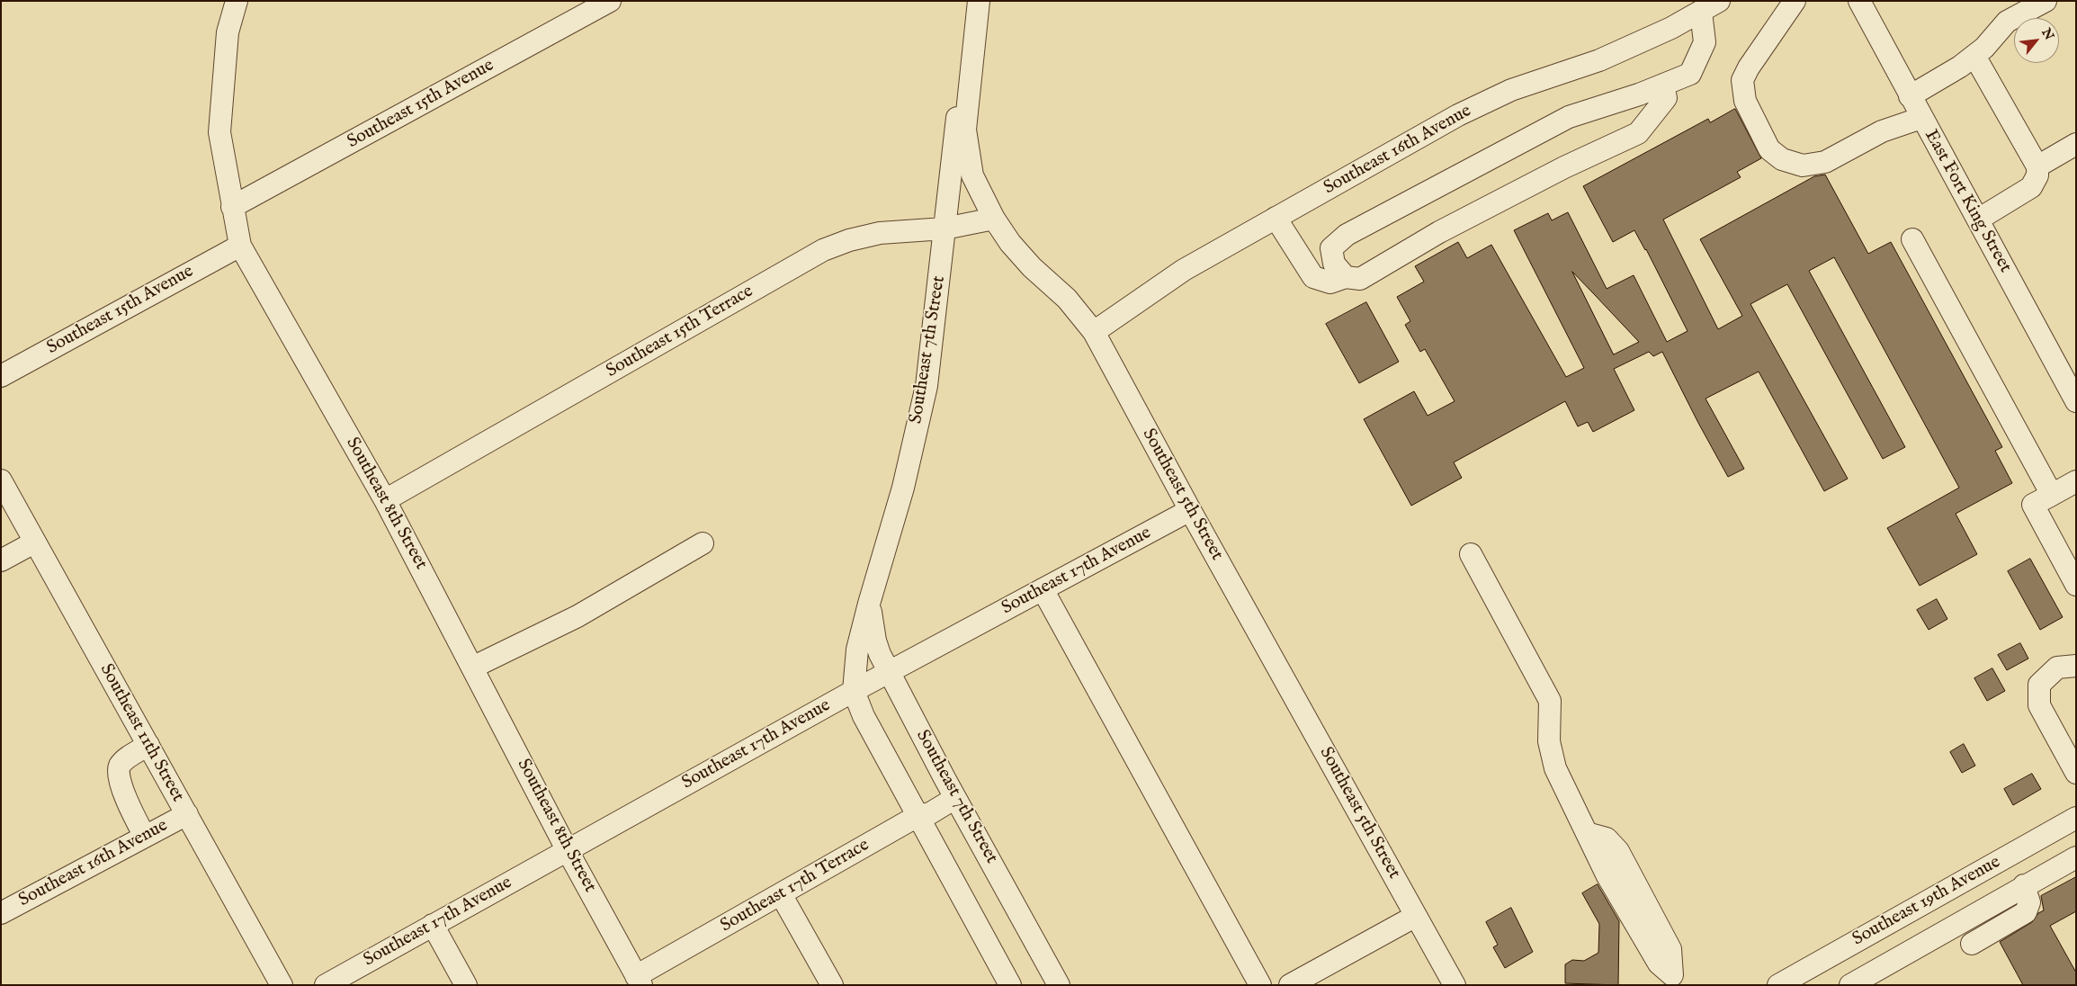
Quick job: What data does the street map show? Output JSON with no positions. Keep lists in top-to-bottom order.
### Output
{
  "streets": {
    "street": [
      "Southeast 15th Avenue",
      "Southeast 16th Avenue",
      "East Fort King Street",
      "Southeast 15th Terrace",
      "Southeast 7th Street",
      "Southeast 5th Street",
      "Southeast 8th Street",
      "Southeast 17th Avenue",
      "Southeast 11th Street",
      "Southeast 17th Terrace",
      "Southeast 19th Avenue"
    ]
  },
  "crossings": [
    ["Southeast 15th Avenue", "Southeast 8th Street"],
    ["Southeast 16th Avenue", "Southeast 5th Street"],
    ["Southeast 16th Avenue", "Southeast 11th Street"],
    ["Southeast 15th Terrace", "Southeast 7th Street"],
    ["Southeast 15th Terrace", "Southeast 5th Street"],
    ["Southeast 15th Terrace", "Southeast 8th Street"],
    ["Southeast 7th Street", "Southeast 5th Street"],
    ["Southeast 7th Street", "Southeast 17th Avenue"],
    ["Southeast 7th Street", "Southeast 17th Terrace"],
    ["Southeast 5th Street", "Southeast 17th Avenue"],
    ["Southeast 8th Street", "Southeast 17th Avenue"],
    ["Southeast 8th Street", "Southeast 17th Terrace"]
  ],
  "north": "top right"
}
